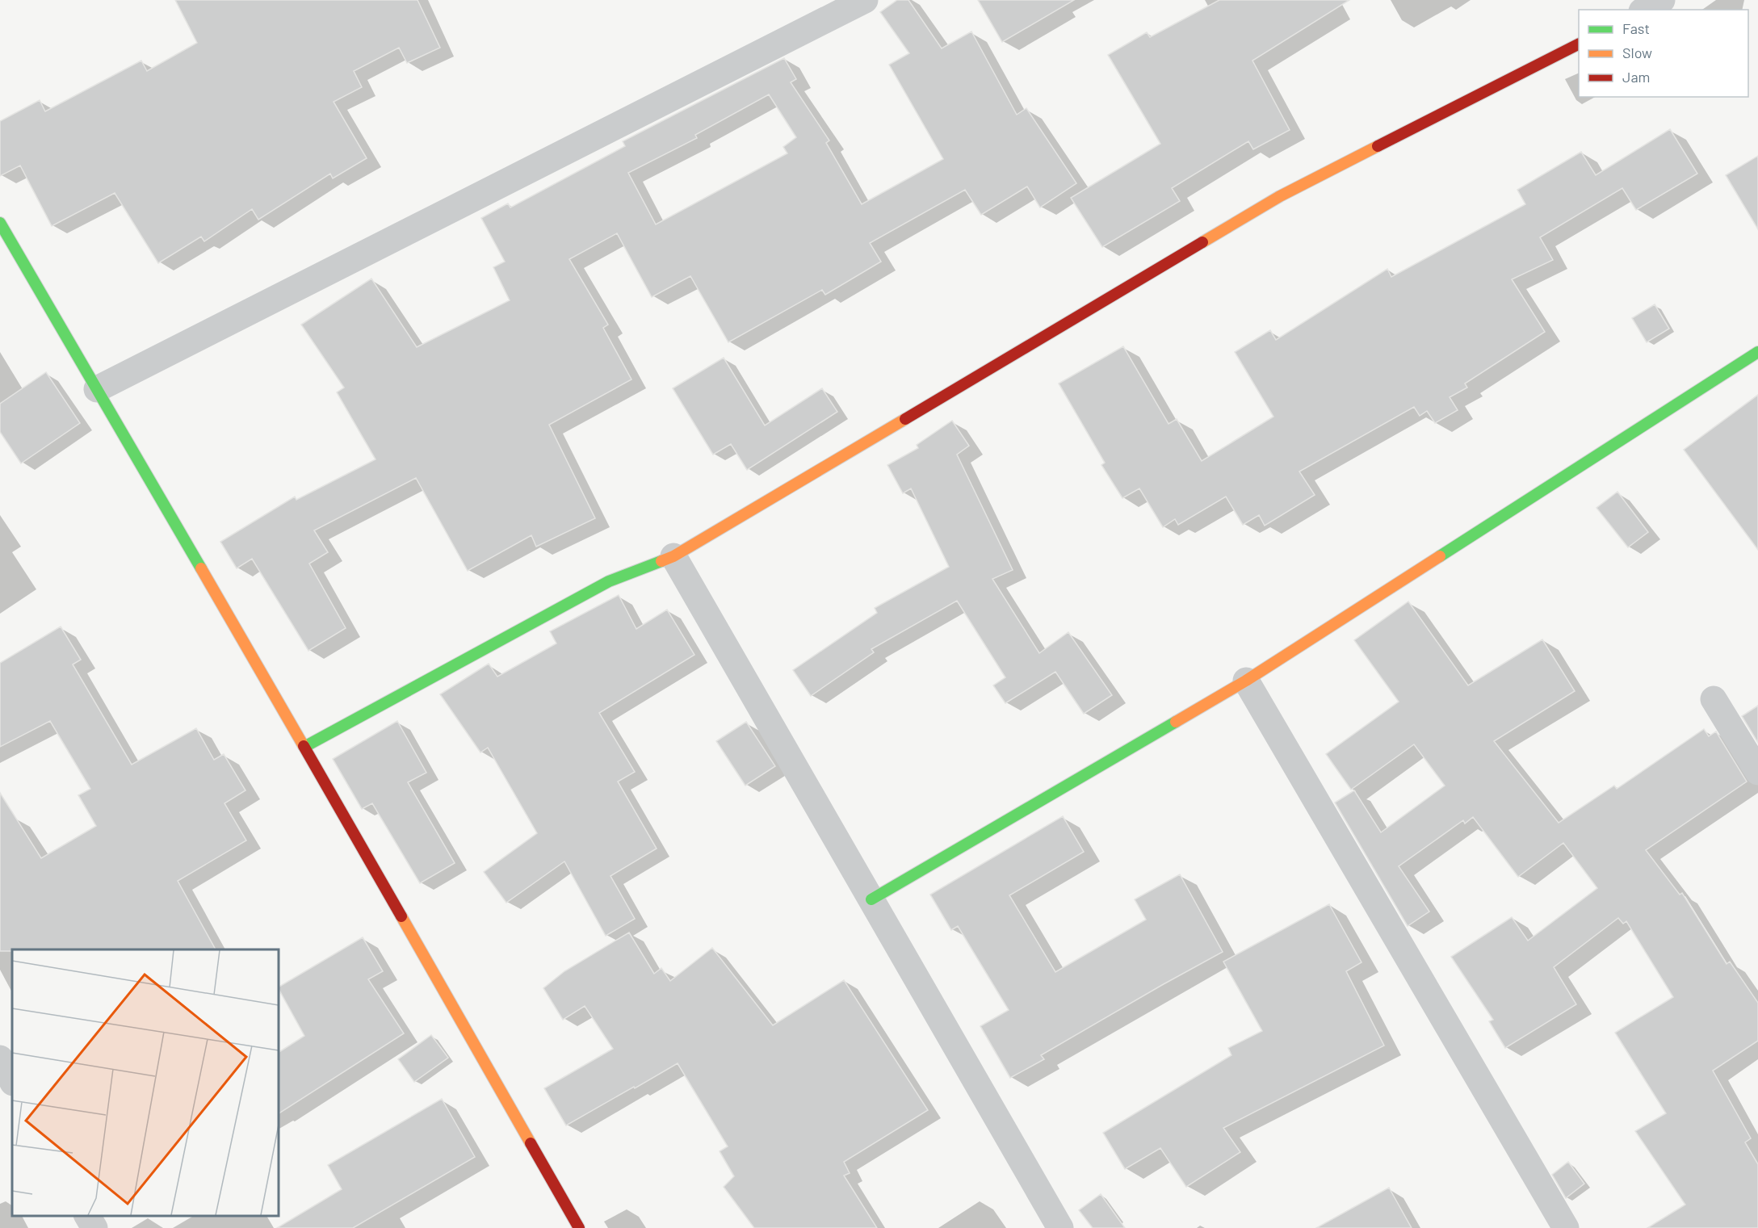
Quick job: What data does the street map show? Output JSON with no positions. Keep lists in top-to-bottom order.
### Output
{
  "legend": ["Fast", "Slow", "Jam"]
}
